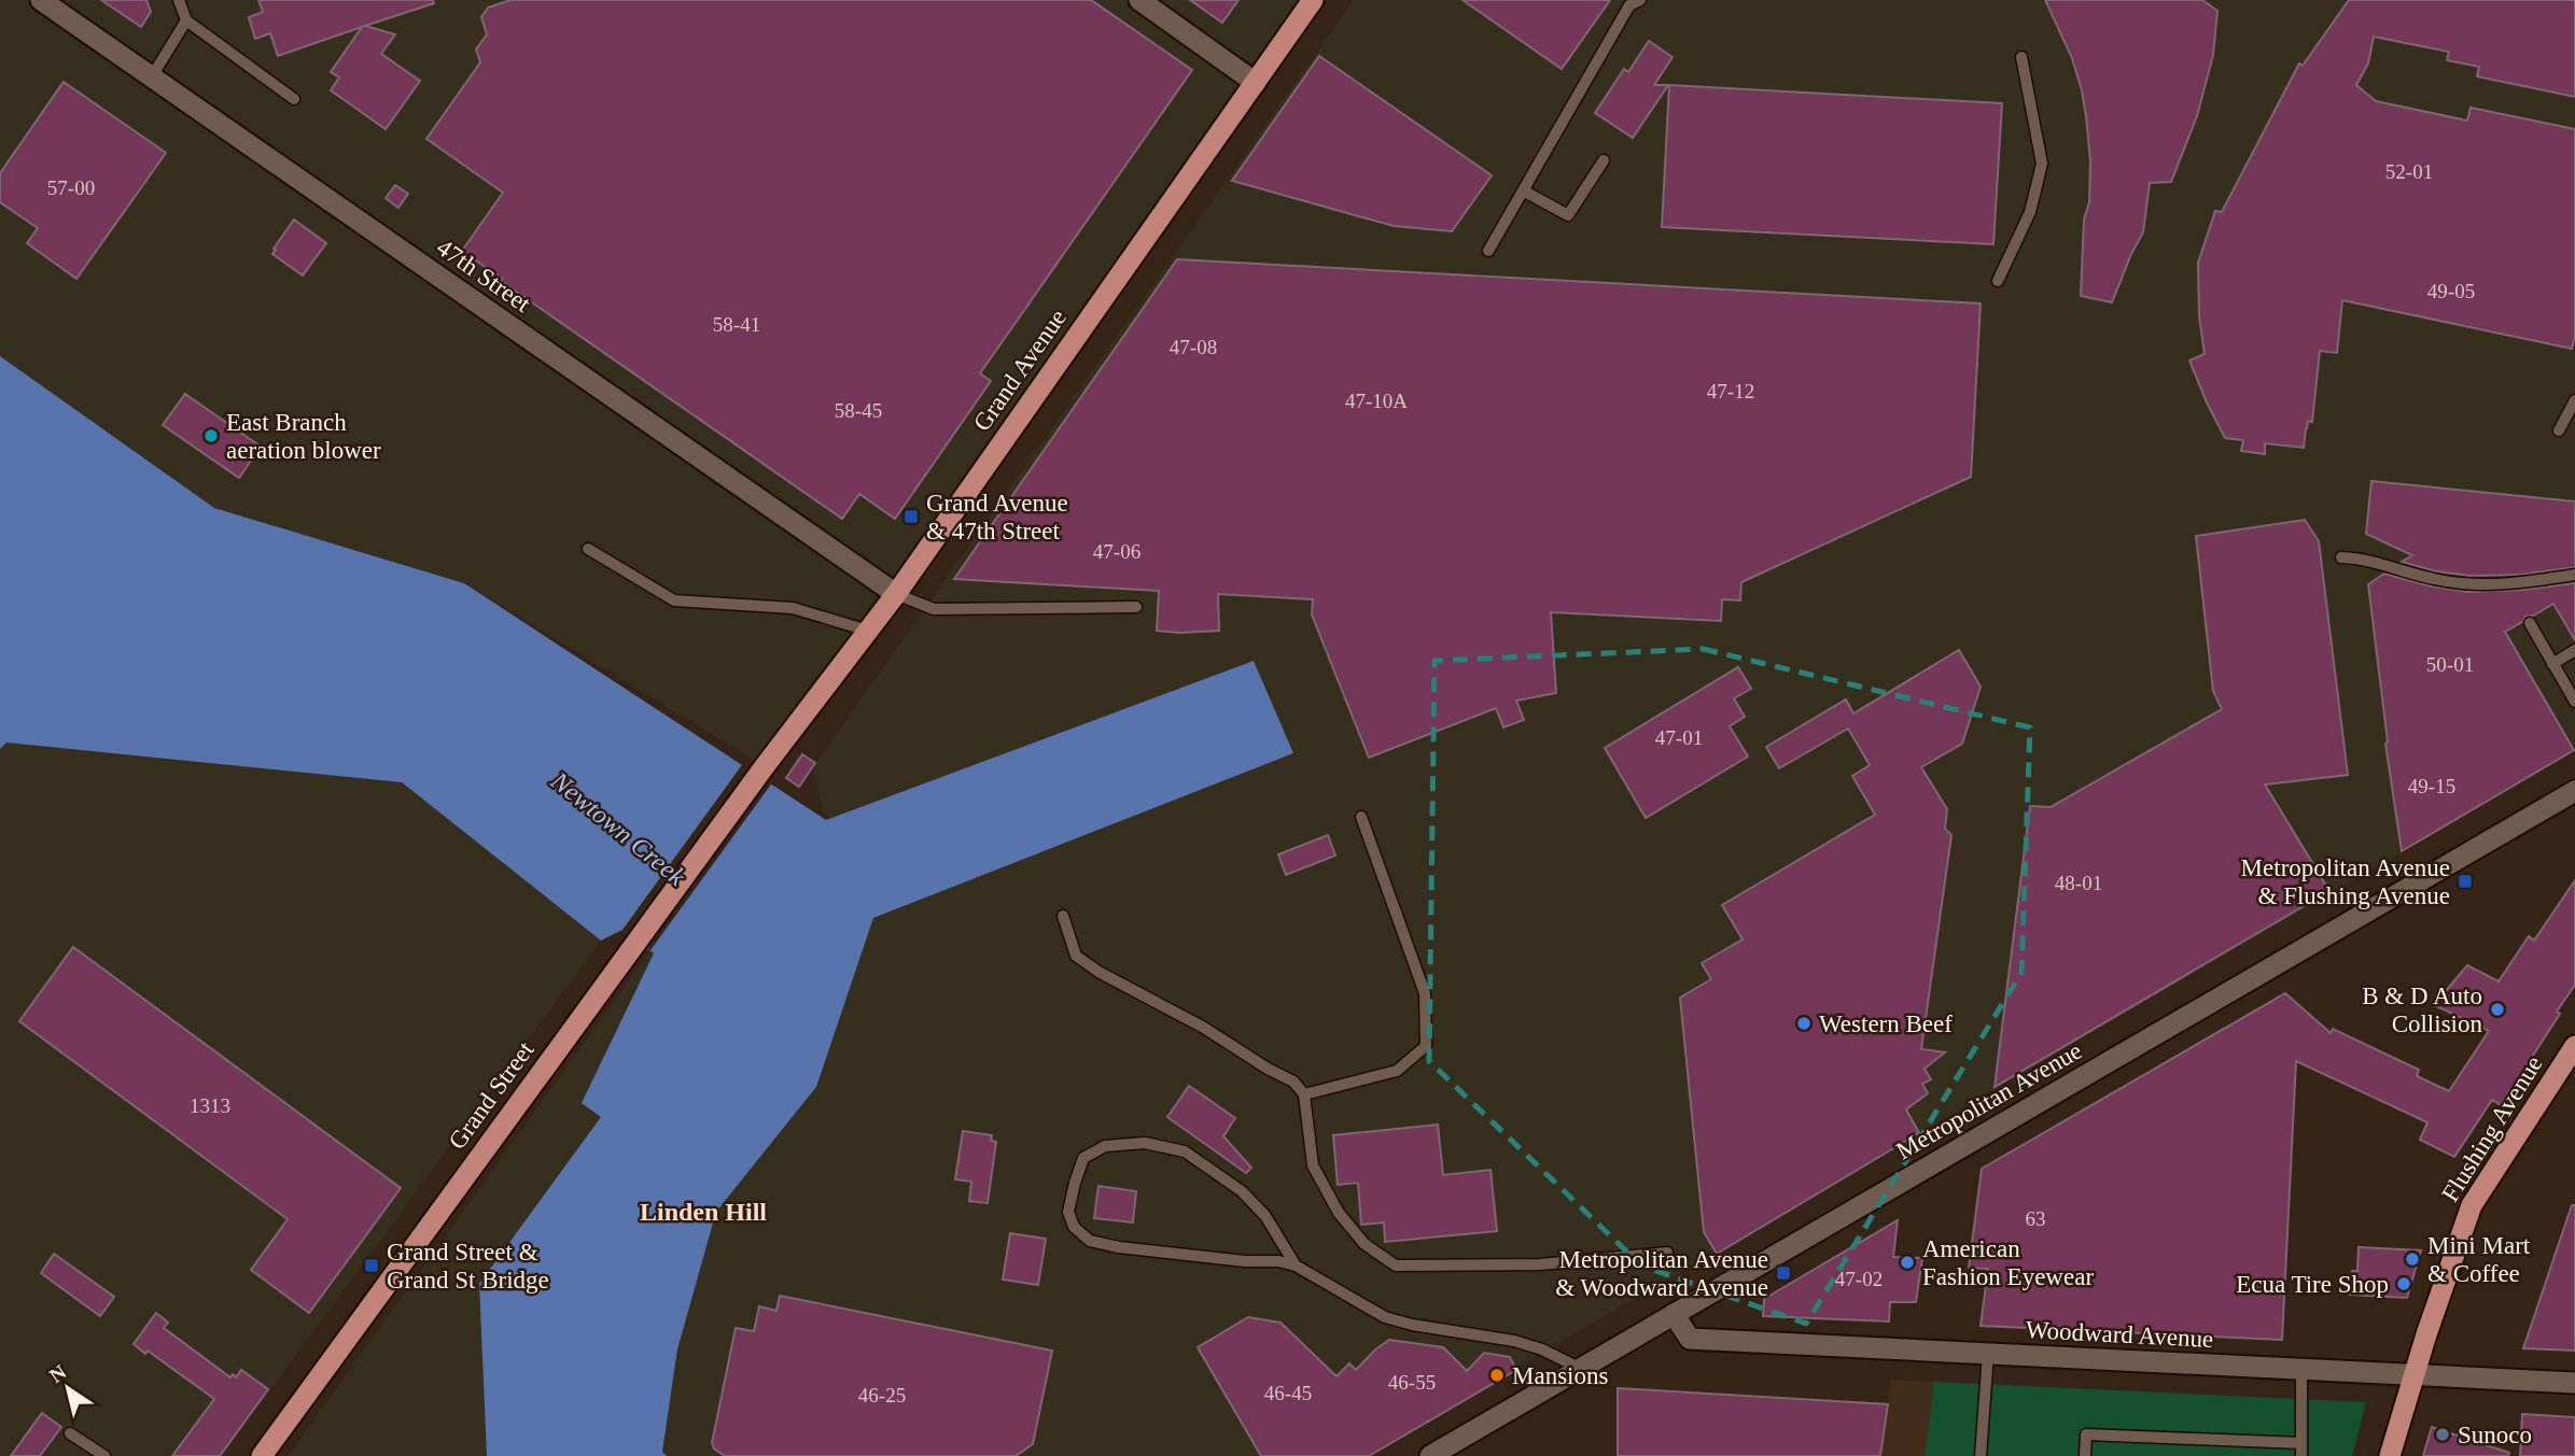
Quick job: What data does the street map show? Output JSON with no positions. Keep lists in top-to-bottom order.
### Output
{
  "streets": {
    "main road": [
      "47th Street",
      "Grand Avenue",
      "Grand Street",
      "Metropolitan Avenue",
      "Flushing Avenue",
      "Woodward Avenue"
    ]
  },
  "crossings": [
    ["47th Street", "Grand Avenue"],
    ["Grand Avenue", "Grand Street"],
    ["Metropolitan Avenue", "Woodward Avenue"],
    ["Flushing Avenue", "Woodward Avenue"]
  ],
  "districts": ["Linden Hill"],
  "water": ["Newtown Creek"],
  "places": {
    "other": [
      "East Branch aeration blower",
      "B & D Auto Collision",
      "Western Beef",
      "Mini Mart & Coffee",
      "American Fashion Eyewear",
      "Ecua Tire Shop",
      "Mansions",
      "Sunoco"
    ],
    "transit": [
      "Grand Avenue & 47th Street",
      "Metropolitan Avenue & Flushing Avenue",
      "Grand Street & Grand St Bridge",
      "Metropolitan Avenue & Woodward Avenue"
    ]
  },
  "house_numbers": [
    "52-01",
    "57-00",
    "49-05",
    "58-41",
    "47-08",
    "47-12",
    "47-10A",
    "58-45",
    "47-06",
    "50-01",
    "47-01",
    "49-15",
    "48-01",
    "1313",
    "63",
    "47-02",
    "46-55",
    "46-45",
    "46-25"
  ],
  "north": "top left"
}
